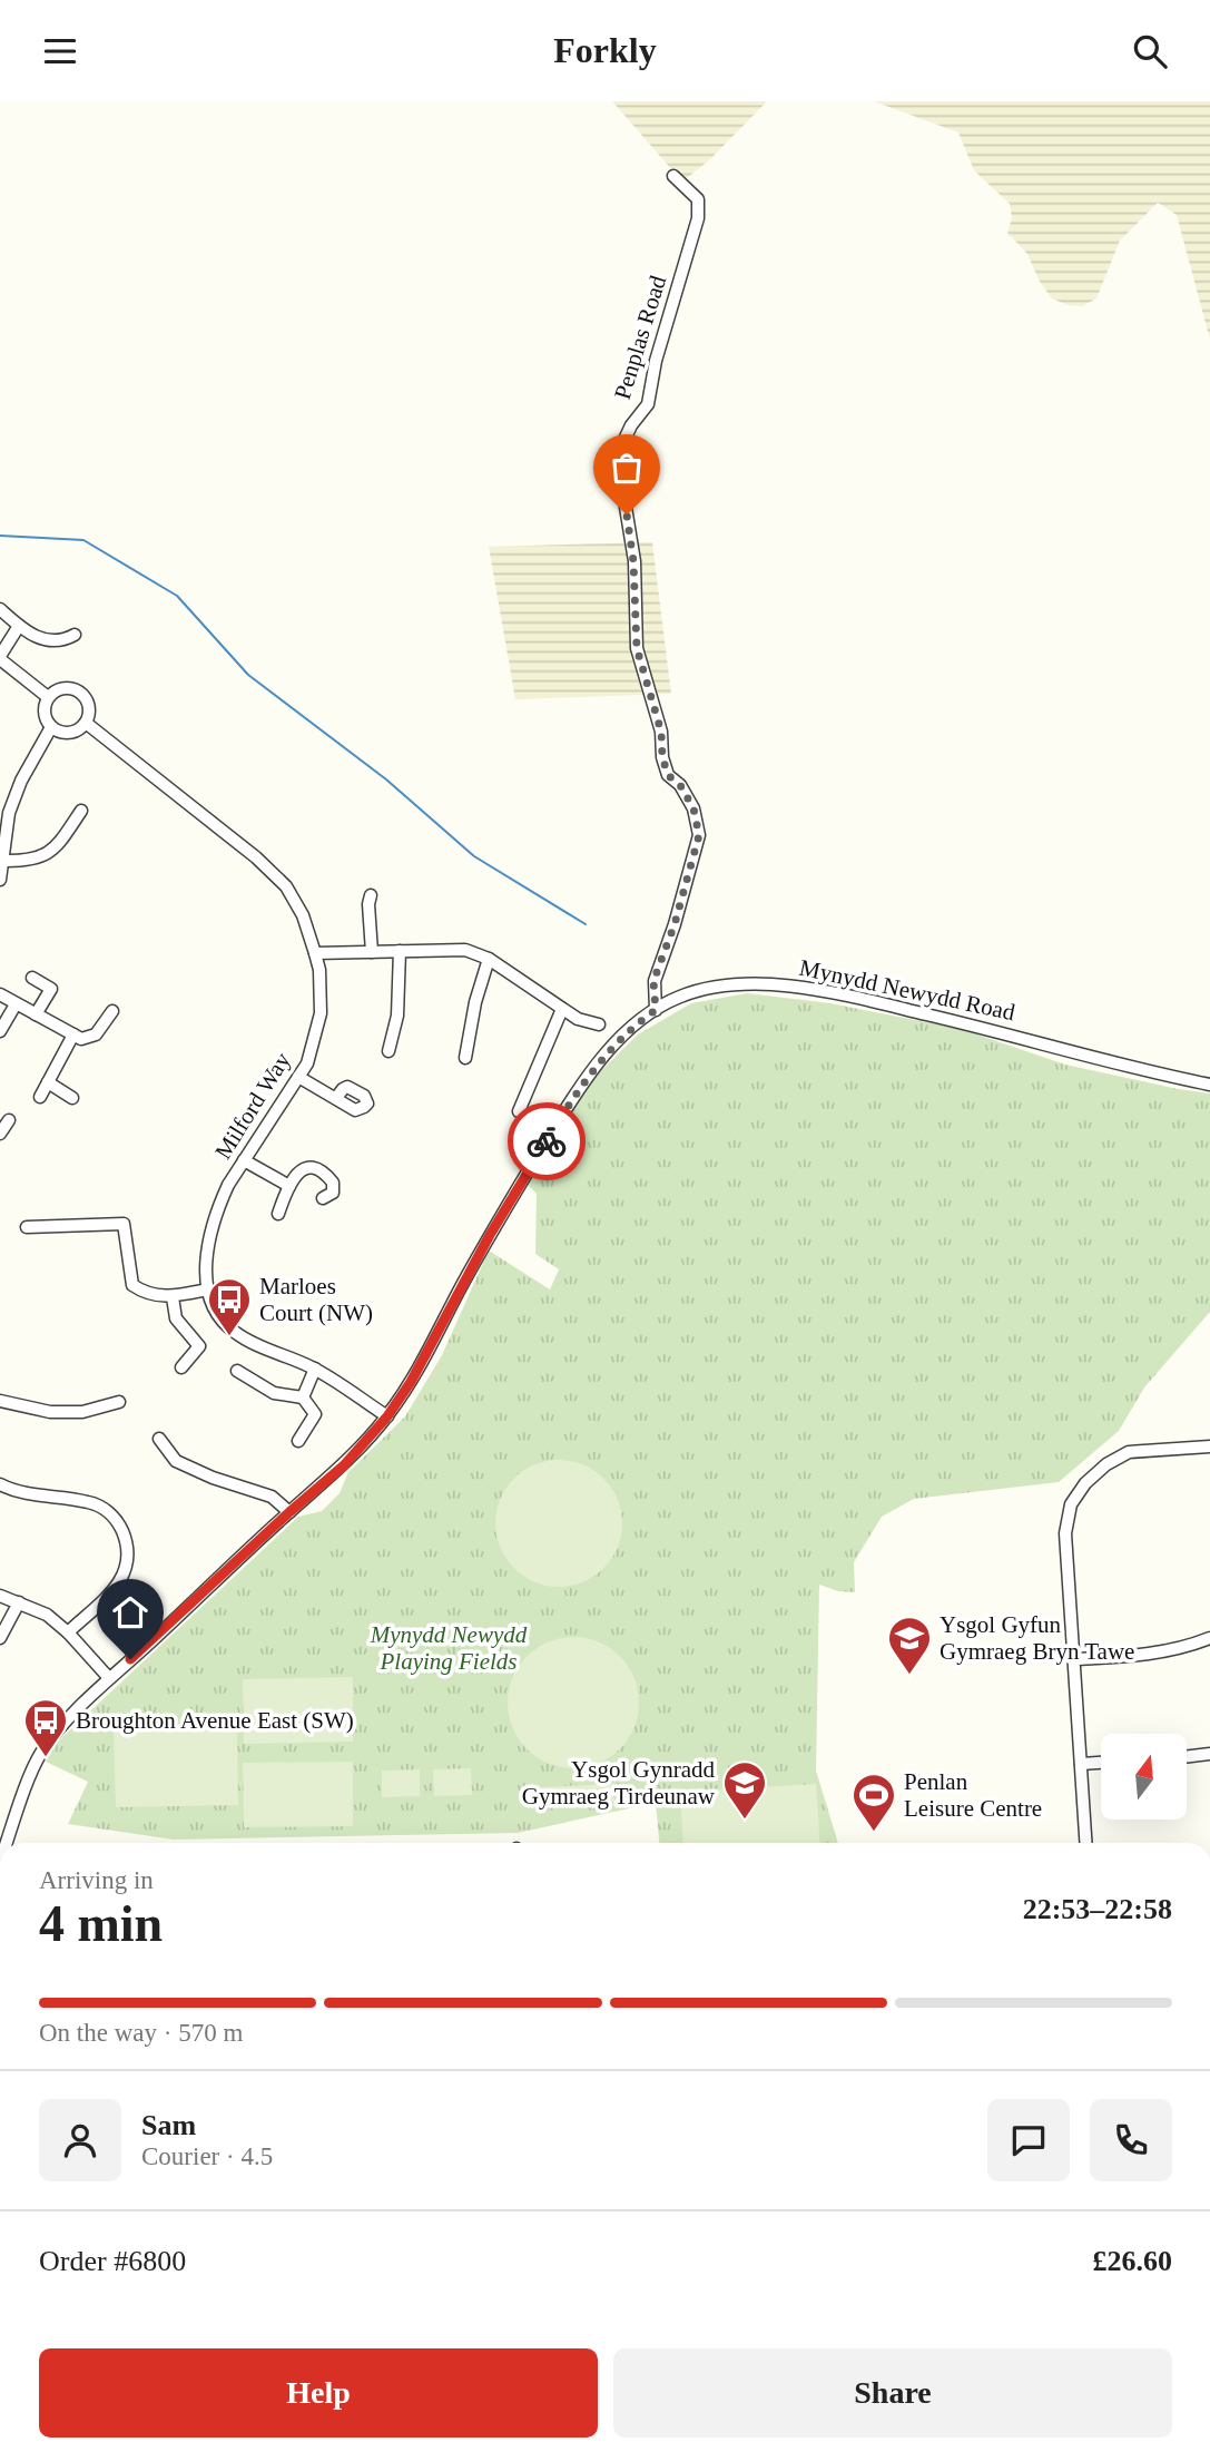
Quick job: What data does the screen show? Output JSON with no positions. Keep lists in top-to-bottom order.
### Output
{
  "streets": {
    "street": ["Penplas Road", "Mynydd Newydd Road", "Milford Way"]
  },
  "crossings": [
    ["Penplas Road", "Mynydd Newydd Road"],
    ["Mynydd Newydd Road", "Milford Way"]
  ],
  "parks": ["Mynydd Newydd Playing Fields"],
  "places": {
    "bus stop": ["Marloes Court (NW)", "Broughton Avenue East (SW)"],
    "school or university": ["Ysgol Gyfun Gymraeg Bryn Tawe", "Ysgol Gynradd Gymraeg Tirdeunaw"],
    "sports": ["Penlan Leisure Centre"]
  },
  "north": "top",
  "page": {
    "header": "Forkly",
    "heading": ["4 min", "Arriving in", "22:53–22:58"],
    "panel": [
      "Sam",
      "Courier · 4.5",
      "Order #6800",
      "£26.60"
    ],
    "bar": "On the way · 570 m",
    "buttons": ["Help", "Share"]
  }
}
